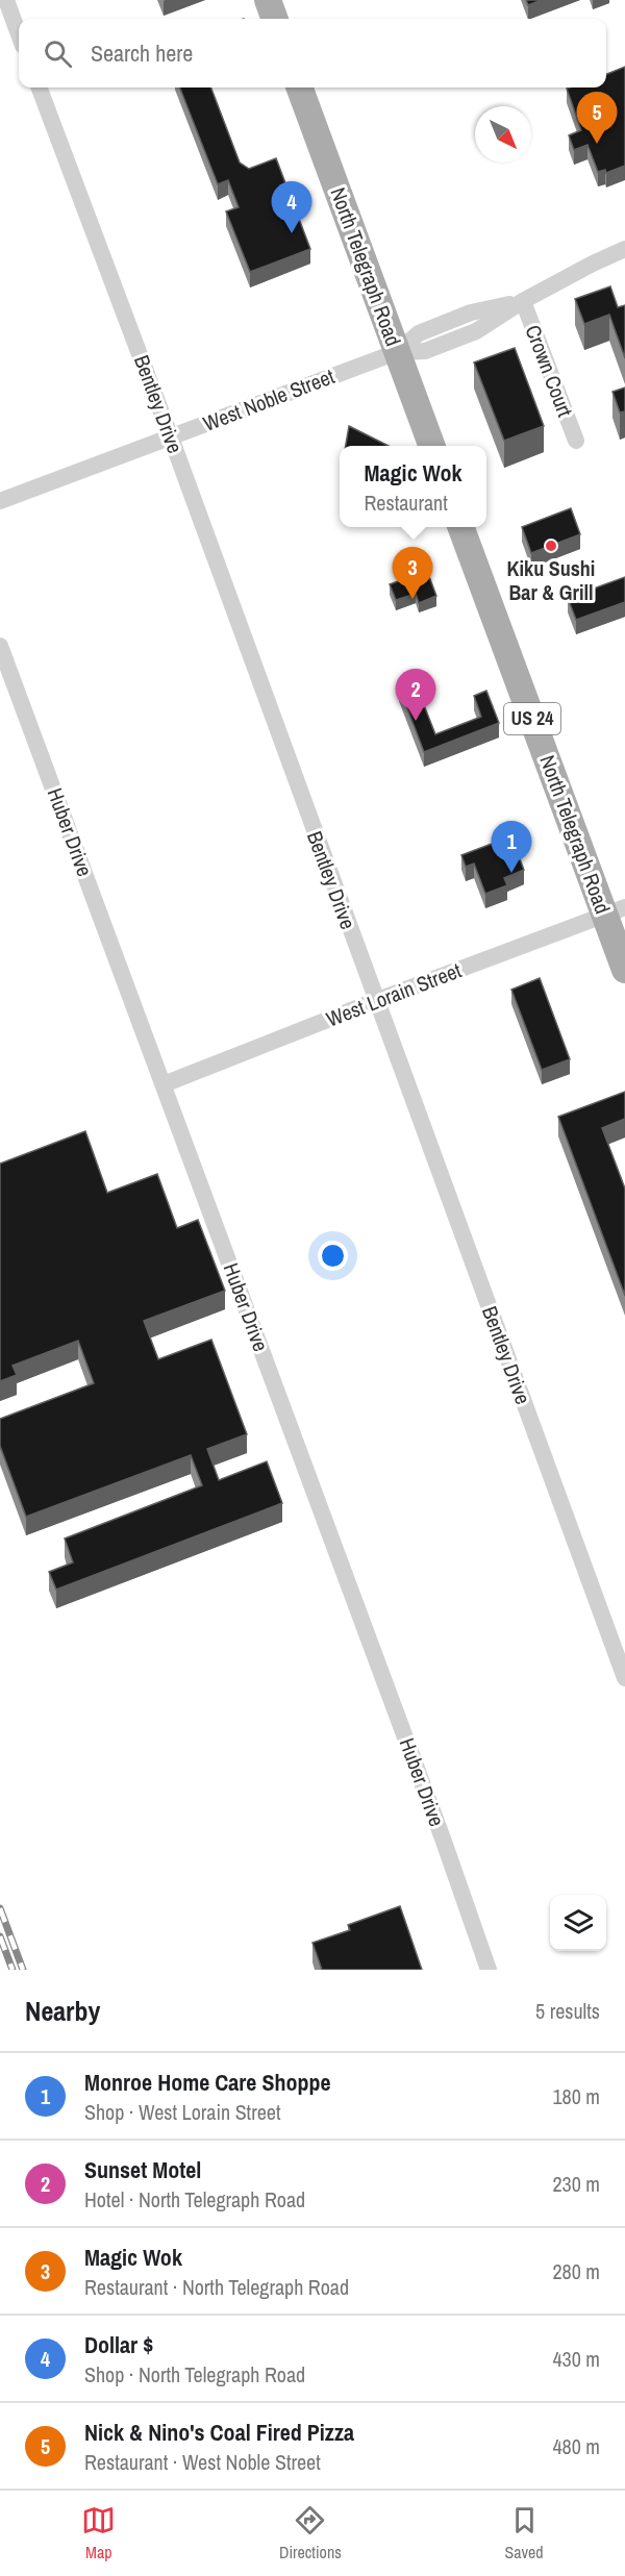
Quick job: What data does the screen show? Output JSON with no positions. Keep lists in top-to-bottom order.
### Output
{
  "streets": {
    "main road": ["North Telegraph Road", "US 24"],
    "street": [
      "Crown Court",
      "West Noble Street",
      "Bentley Drive",
      "Huber Drive",
      "West Lorain Street"
    ]
  },
  "crossings": [
    ["North Telegraph Road", "West Noble Street"],
    ["North Telegraph Road", "West Lorain Street"],
    ["Crown Court", "West Noble Street"],
    ["West Noble Street", "Bentley Drive"],
    ["Bentley Drive", "West Lorain Street"],
    ["Huber Drive", "West Lorain Street"]
  ],
  "places": ["Kiku Sushi Bar & Grill"],
  "north": "bottom right",
  "page": {
    "search": "Search here",
    "pins": [
      "5",
      "4",
      "3",
      "2",
      "1"
    ],
    "popup": ["Magic Wok", "Restaurant"],
    "heading": ["Nearby", "5 results"],
    "list": [
      {
        "mark": "1",
        "name": "Monroe Home Care Shoppe",
        "note": "Shop · West Lorain Street",
        "value": "180 m"
      },
      {
        "mark": "2",
        "name": "Sunset Motel",
        "note": "Hotel · North Telegraph Road",
        "value": "230 m"
      },
      {
        "mark": "3",
        "name": "Magic Wok",
        "note": "Restaurant · North Telegraph Road",
        "value": "280 m"
      },
      {
        "mark": "4",
        "name": "Dollar $",
        "note": "Shop · North Telegraph Road",
        "value": "430 m"
      },
      {
        "mark": "5",
        "name": "Nick & Nino's Coal Fired Pizza",
        "note": "Restaurant · West Noble Street",
        "value": "480 m"
      }
    ],
    "nav": ["Map", "Directions", "Saved"]
  }
}
